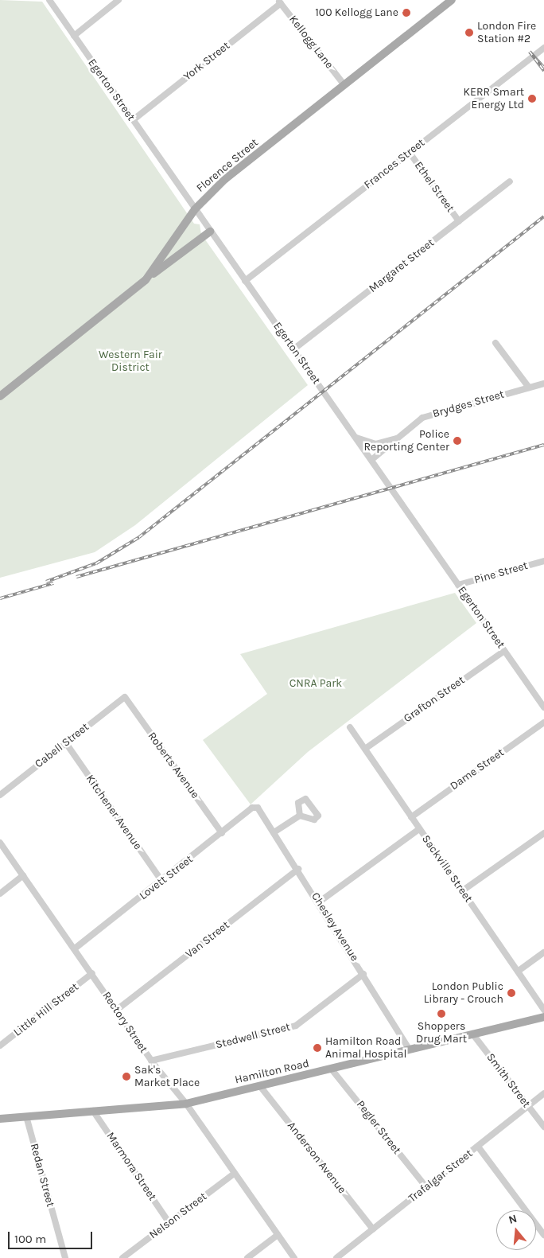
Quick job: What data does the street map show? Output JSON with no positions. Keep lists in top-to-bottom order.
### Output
{
  "streets": {
    "main road": ["Florence Street", "Hamilton Road"],
    "street": [
      "Kellogg Lane",
      "York Street",
      "Egerton Street",
      "Frances Street",
      "Ethel Street",
      "Margaret Street",
      "Brydges Street",
      "Pine Street",
      "Grafton Street",
      "Cabell Street",
      "Roberts Avenue",
      "Dame Street",
      "Kitchener Avenue",
      "Sackville Street",
      "Lovett Street",
      "Chesley Avenue",
      "Van Street",
      "Little Hill Street",
      "Rectory Street",
      "Stedwell Street",
      "Smith Street",
      "Pegler Street",
      "Anderson Avenue",
      "Marmora Street",
      "Redan Street",
      "Trafalgar Street",
      "Nelson Street"
    ]
  },
  "crossings": [
    ["Kellogg Lane", "York Street"],
    ["Kellogg Lane", "Florence Street"],
    ["York Street", "Egerton Street"],
    ["Egerton Street", "Frances Street"],
    ["Egerton Street", "Florence Street"],
    ["Egerton Street", "Margaret Street"],
    ["Egerton Street", "Brydges Street"],
    ["Egerton Street", "Pine Street"],
    ["Egerton Street", "Grafton Street"],
    ["Frances Street", "Ethel Street"],
    ["Ethel Street", "Margaret Street"],
    ["Grafton Street", "Sackville Street"],
    ["Cabell Street", "Roberts Avenue"],
    ["Cabell Street", "Kitchener Avenue"],
    ["Roberts Avenue", "Lovett Street"],
    ["Dame Street", "Sackville Street"],
    ["Kitchener Avenue", "Lovett Street"],
    ["Lovett Street", "Chesley Avenue"],
    ["Lovett Street", "Rectory Street"],
    ["Chesley Avenue", "Van Street"],
    ["Chesley Avenue", "Stedwell Street"],
    ["Chesley Avenue", "Hamilton Road"],
    ["Van Street", "Rectory Street"],
    ["Little Hill Street", "Rectory Street"],
    ["Rectory Street", "Stedwell Street"],
    ["Rectory Street", "Hamilton Road"],
    ["Rectory Street", "Nelson Street"],
    ["Hamilton Road", "Smith Street"],
    ["Hamilton Road", "Pegler Street"],
    ["Hamilton Road", "Anderson Avenue"],
    ["Hamilton Road", "Marmora Street"],
    ["Hamilton Road", "Redan Street"],
    ["Smith Street", "Trafalgar Street"],
    ["Pegler Street", "Trafalgar Street"],
    ["Anderson Avenue", "Trafalgar Street"],
    ["Marmora Street", "Nelson Street"]
  ],
  "parks": ["Western Fair District", "CNRA Park"],
  "places": [
    "100 Kellogg Lane",
    "London Fire Station #2",
    "KERR Smart Energy Ltd",
    "Police Reporting Center",
    "London Public Library - Crouch",
    "Shoppers Drug Mart",
    "Hamilton Road Animal Hospital",
    "Sak's Market Place"
  ],
  "scale_bar": "100 m",
  "north": "top"
}
